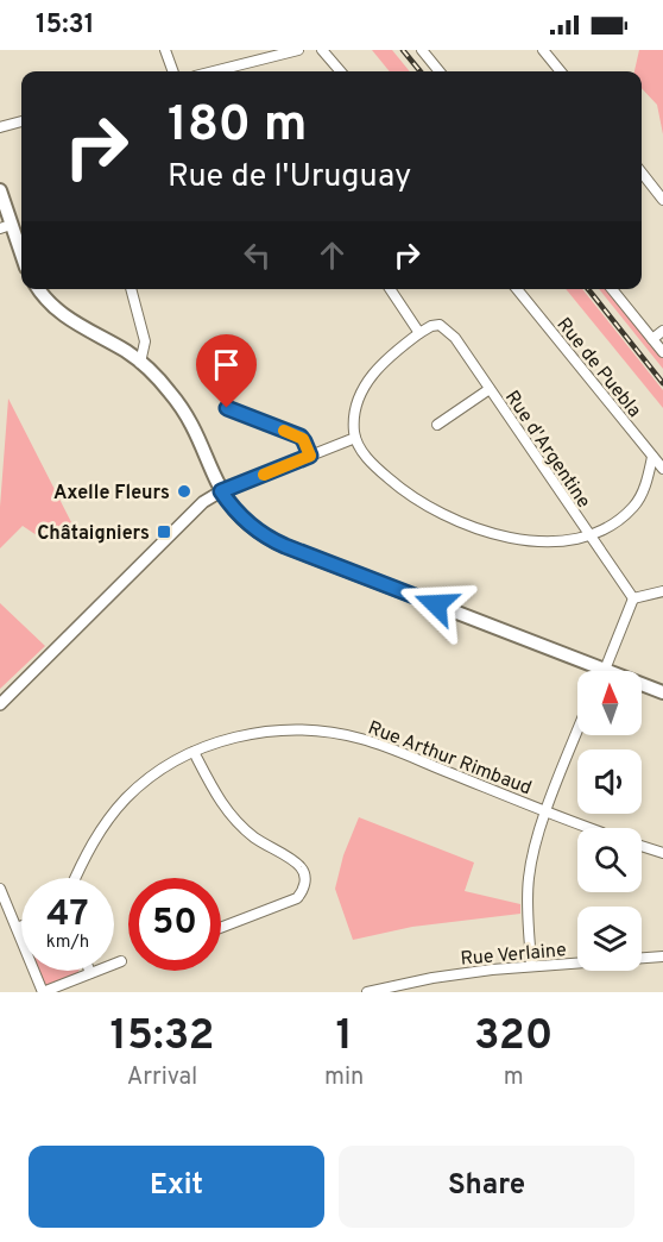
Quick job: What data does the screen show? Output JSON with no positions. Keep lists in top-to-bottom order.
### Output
{
  "streets": {
    "street": [
      "Rue de Puebla",
      "Rue d'Argentine",
      "Rue Arthur Rimbaud",
      "Rue Verlaine"
    ]
  },
  "places": {
    "other": ["Axelle Fleurs"],
    "transit": ["Châtaigniers"]
  },
  "north": "top",
  "page": {
    "status": "15:31",
    "turn": ["180 m", "Rue de l'Uruguay"],
    "speed": "47 km/h",
    "limit": "50",
    "eta": [
      "15:32",
      "Arrival",
      "1",
      "min",
      "320",
      "m"
    ],
    "buttons": ["Exit", "Share"]
  }
}
